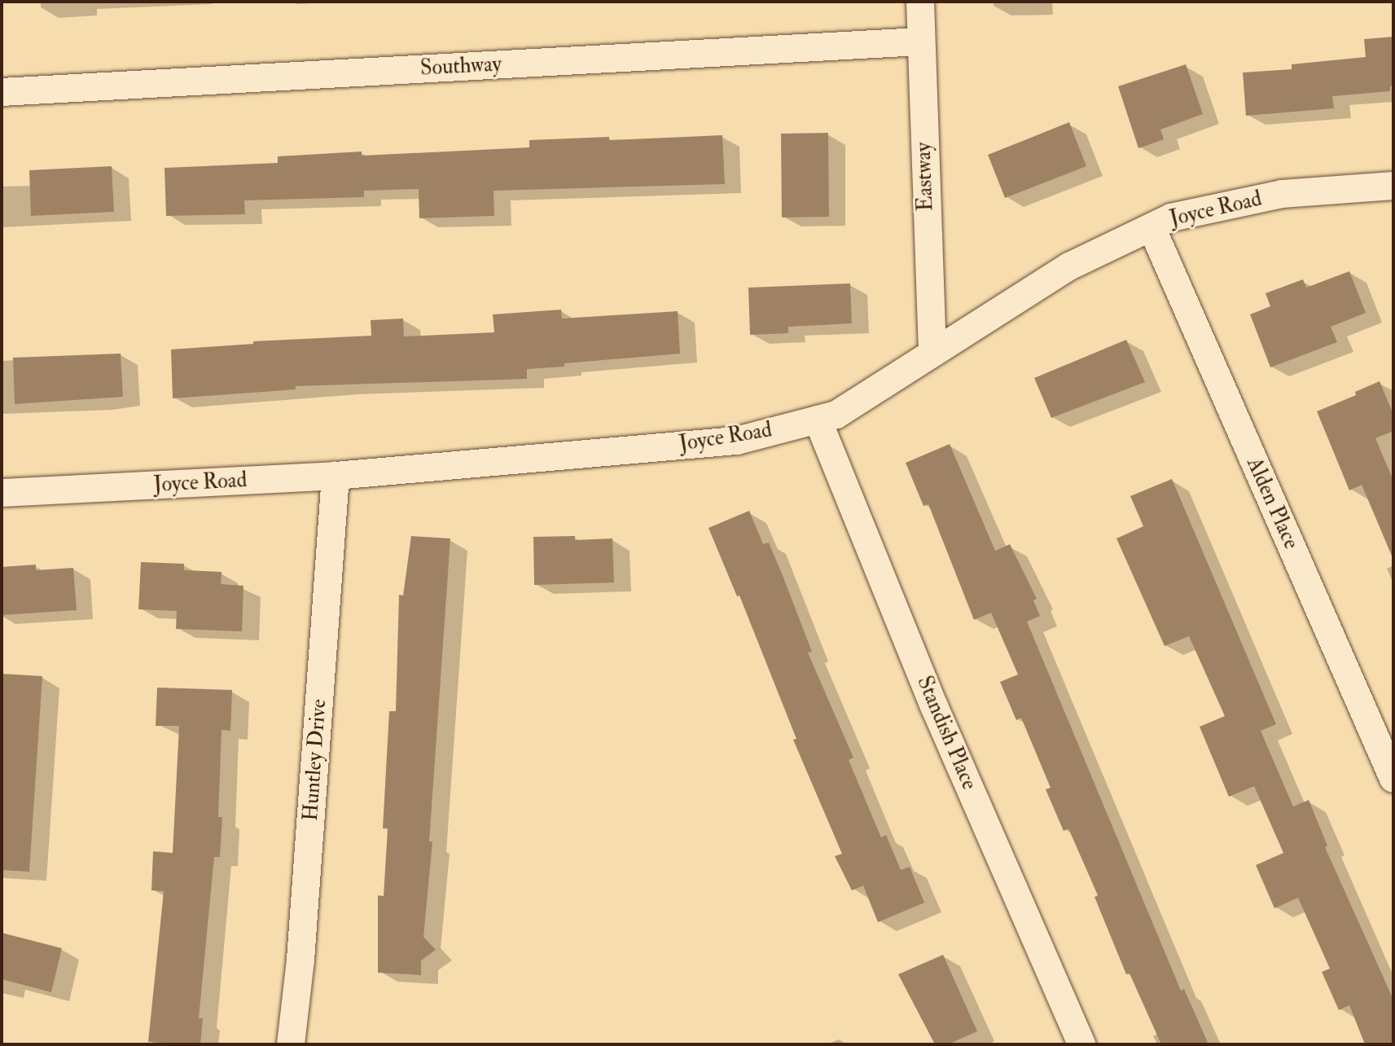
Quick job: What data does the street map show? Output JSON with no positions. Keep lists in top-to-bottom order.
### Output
{
  "streets": {
    "street": [
      "Southway",
      "Eastway",
      "Joyce Road",
      "Alden Place",
      "Standish Place",
      "Huntley Drive"
    ]
  },
  "crossings": [
    ["Southway", "Eastway"],
    ["Eastway", "Joyce Road"],
    ["Joyce Road", "Alden Place"],
    ["Joyce Road", "Standish Place"],
    ["Joyce Road", "Huntley Drive"]
  ]
}
